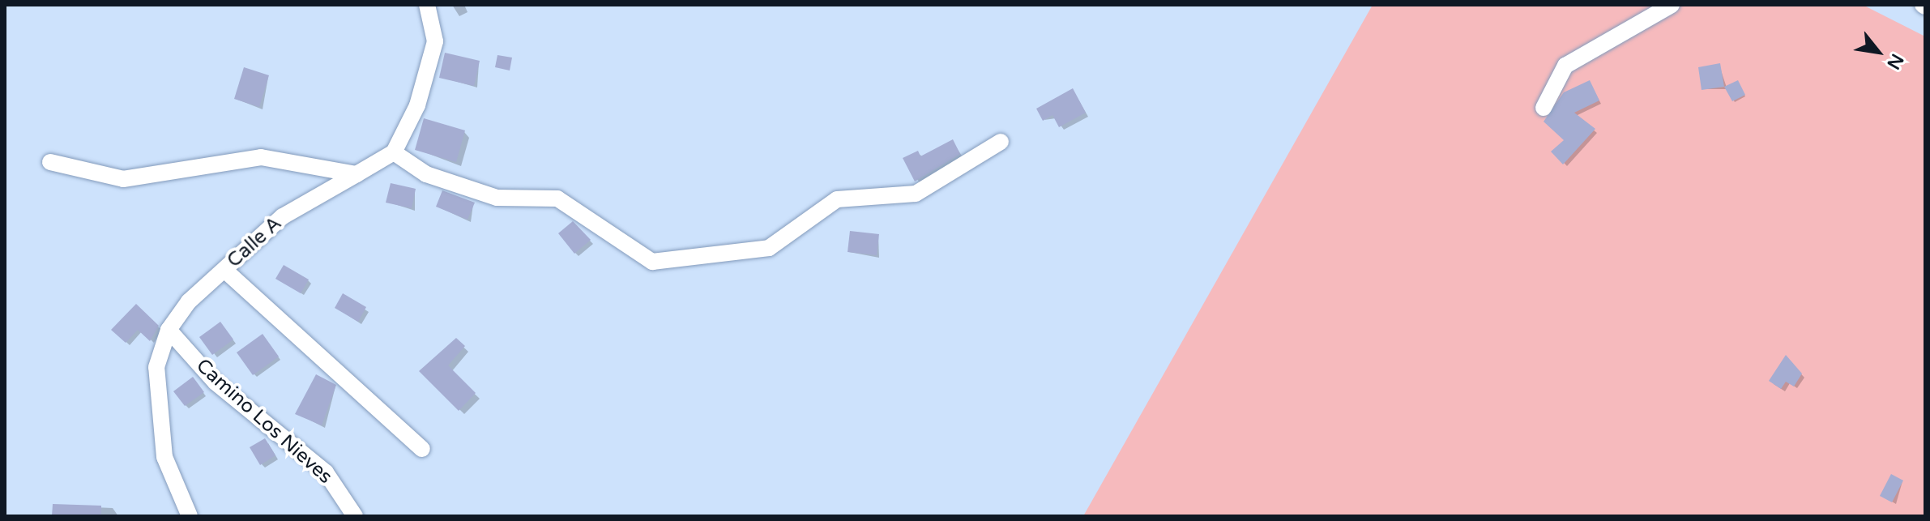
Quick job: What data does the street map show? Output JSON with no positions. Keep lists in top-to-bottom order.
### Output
{
  "streets": {
    "street": ["Calle A", "Camino Los Nieves"]
  },
  "crossings": [
    ["Calle A", "Camino Los Nieves"]
  ],
  "north": "bottom right"
}
